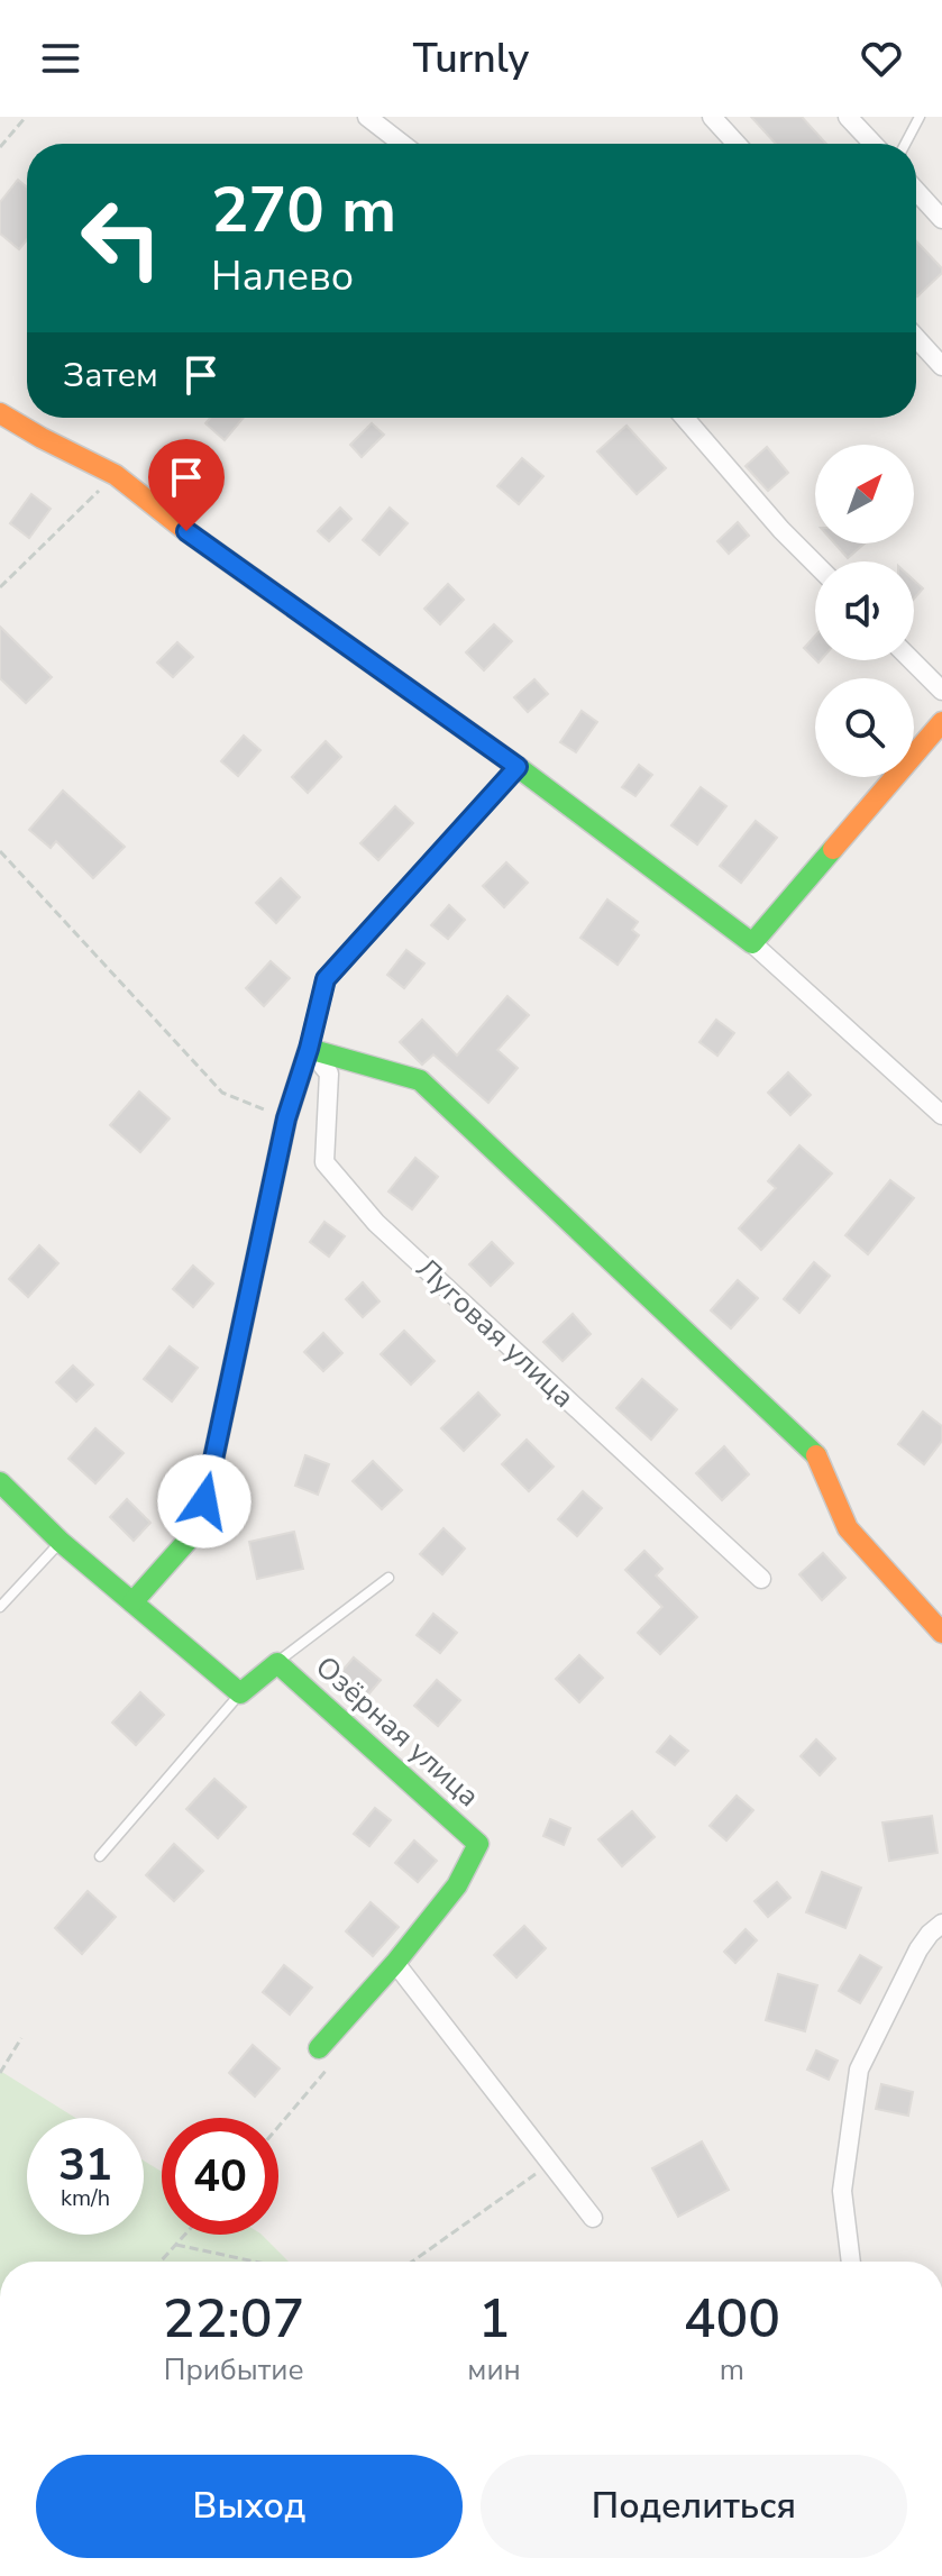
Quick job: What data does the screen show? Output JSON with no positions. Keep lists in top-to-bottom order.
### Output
{
  "streets": {
    "street": ["Луговая улица", "Озёрная улица"]
  },
  "north": "top right",
  "page": {
    "header": "Turnly",
    "turn": ["270 m", "Налево"],
    "then": "Затем",
    "speed": "31 km/h",
    "limit": "40",
    "eta": [
      "22:07",
      "Прибытие",
      "1",
      "мин",
      "400",
      "m"
    ],
    "buttons": ["Выход", "Поделиться"]
  }
}
